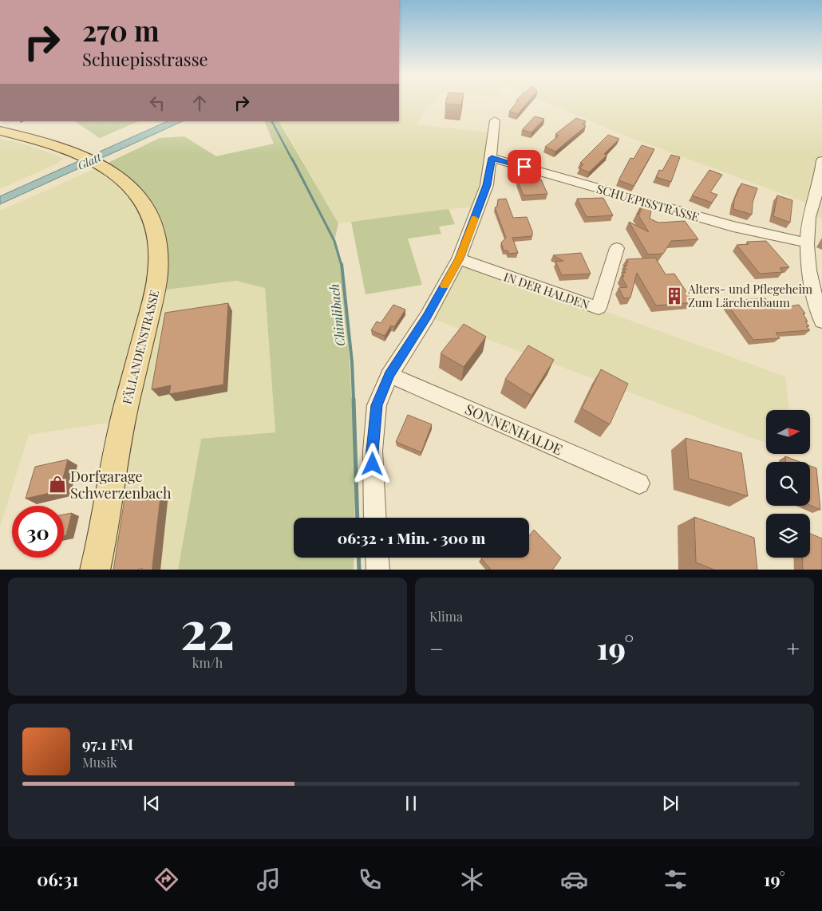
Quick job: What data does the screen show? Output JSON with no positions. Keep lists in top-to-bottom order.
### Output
{
  "streets": {
    "main road": ["FÄLLANDENSTRASSE"],
    "street": ["SCHUEPISSTRASSE", "IN DER HALDEN", "SONNENHALDE"]
  },
  "water": ["Glatt", "Chimlibach"],
  "places": {
    "building": ["Alters- und Pflegeheim Zum Lärchenbaum"],
    "shop": ["Dorfgarage Schwerzenbach"]
  },
  "north": "right",
  "page": {
    "turn": ["270 m", "Schuepisstrasse"],
    "limit": "30",
    "trip": "06:32 · 1 Min. · 300 m",
    "tile": [
      ["22", "km/h"],
      "Klima"
    ],
    "heat": ["−", "19°", "+"],
    "song": ["97.1 FM", "Musik"],
    "tabs": ["06:31", "19°"]
  }
}
